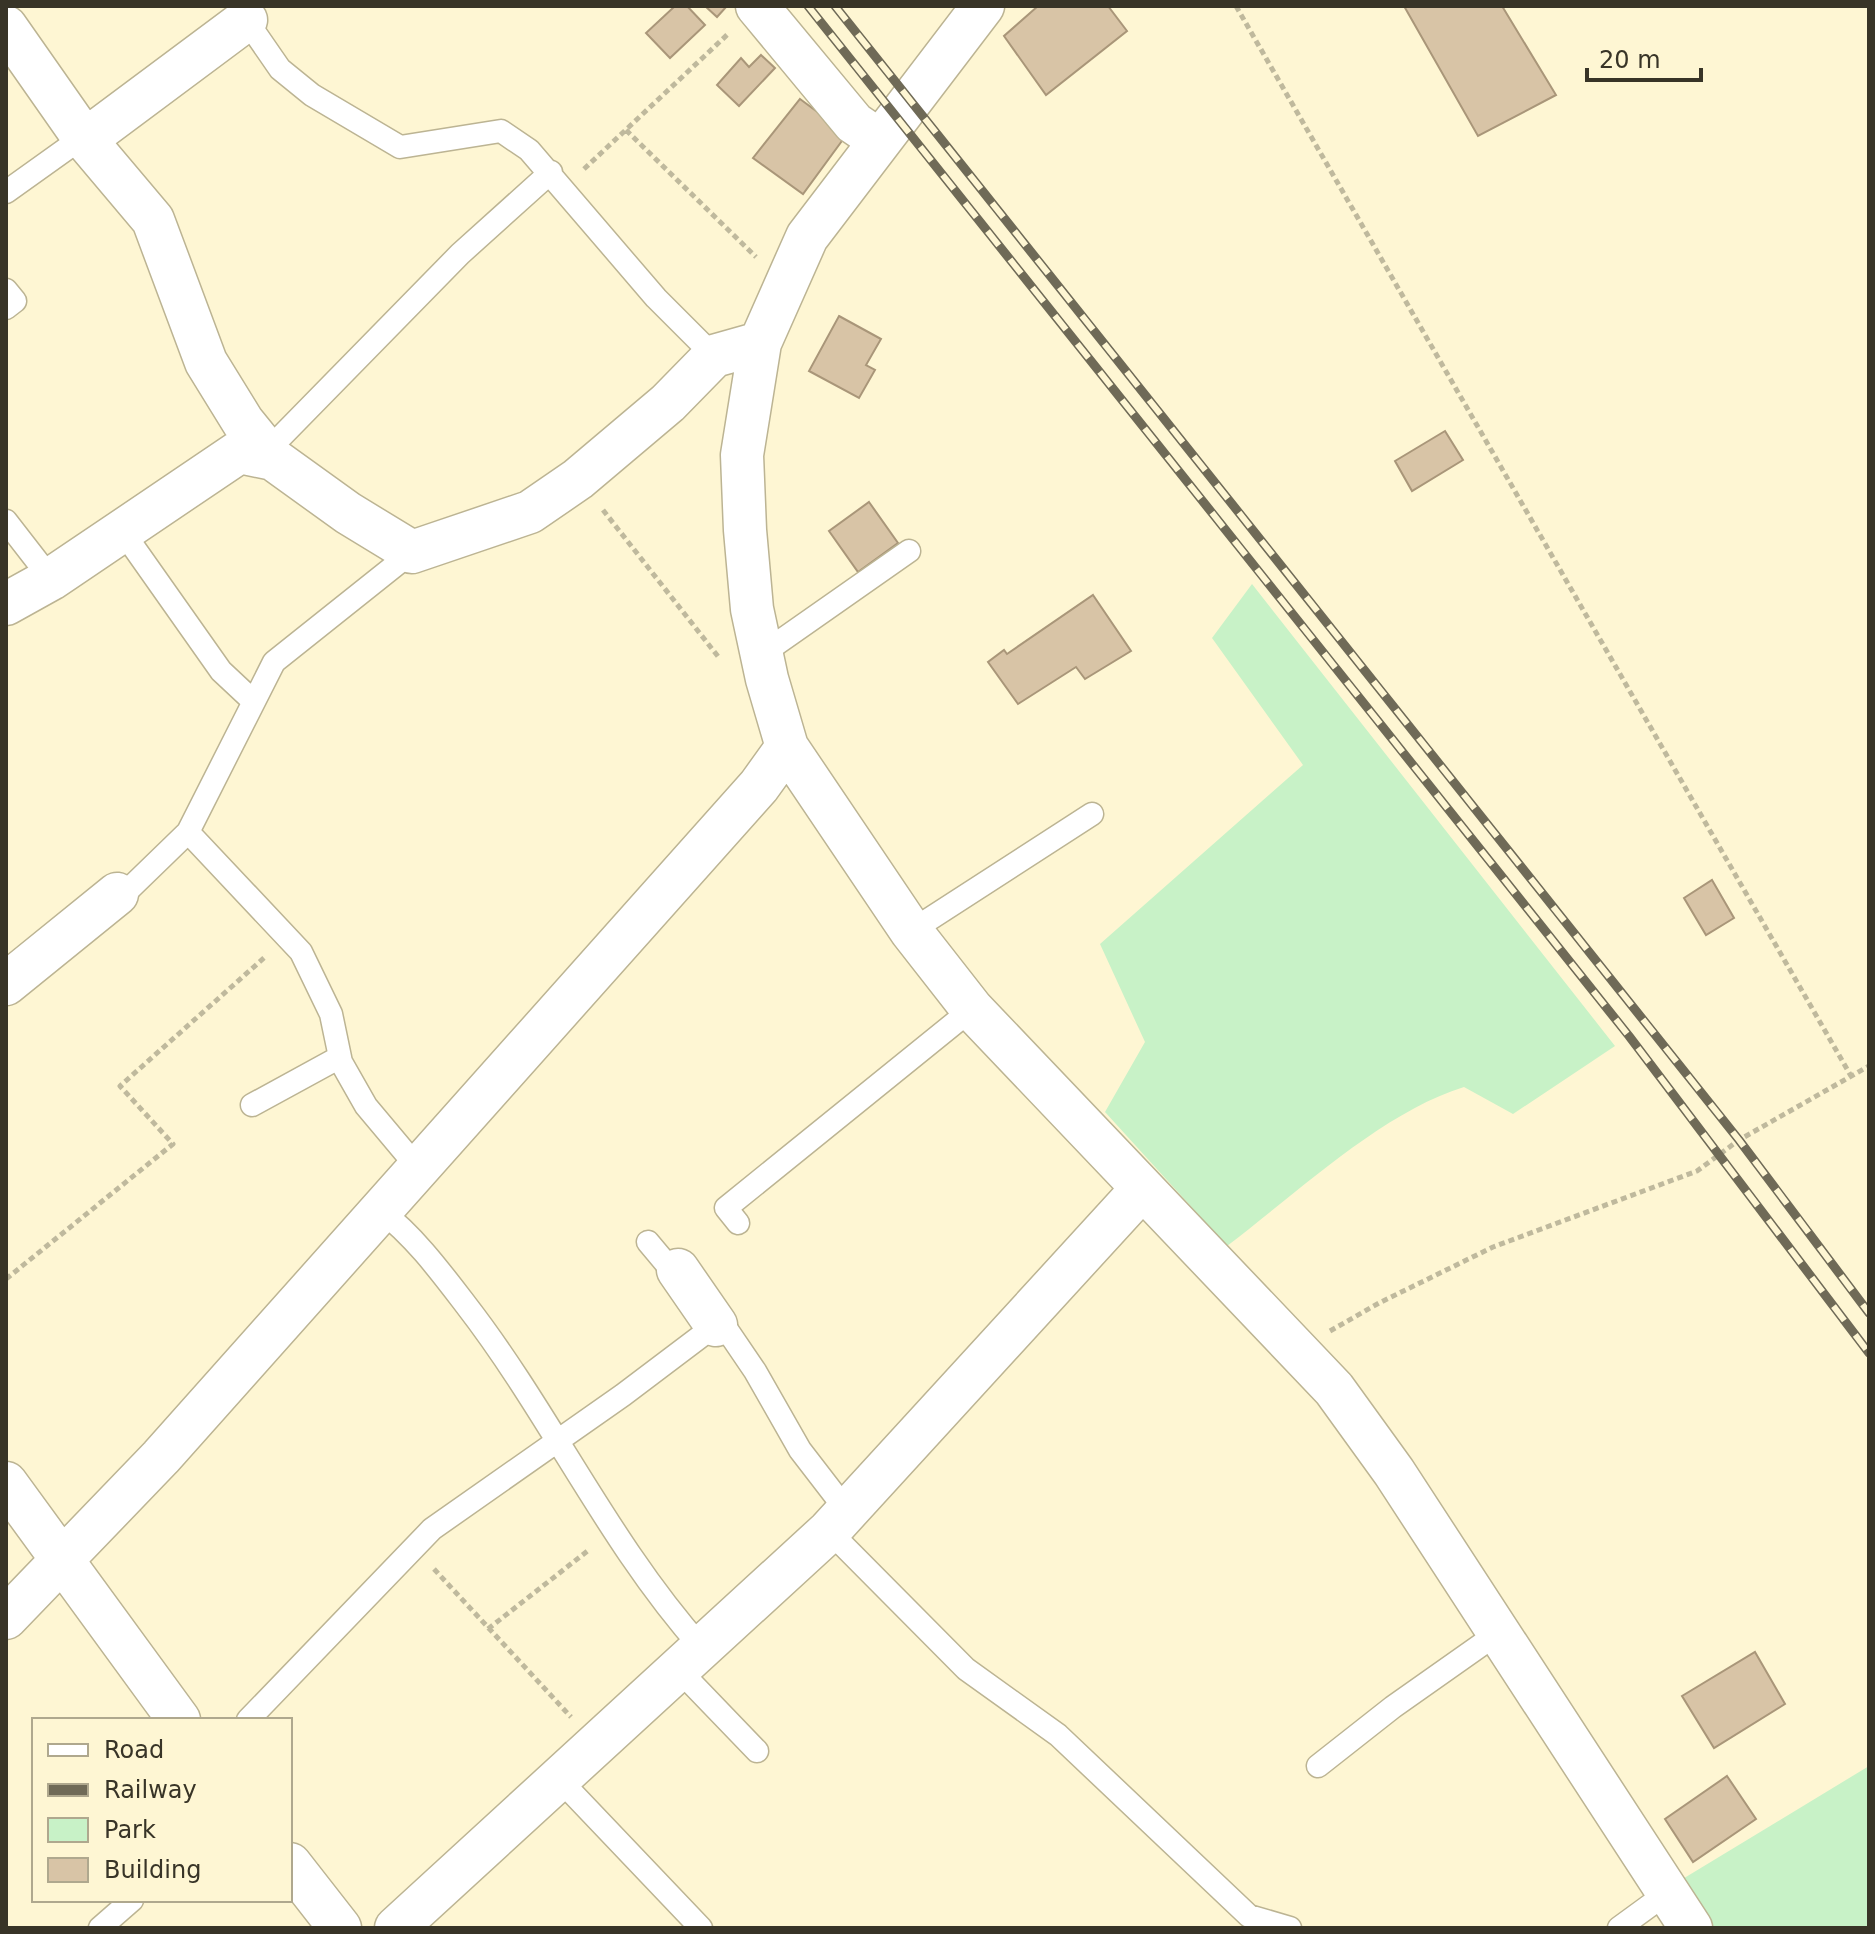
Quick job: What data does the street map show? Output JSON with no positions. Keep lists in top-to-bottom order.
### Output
{
  "legend": [
    "Road",
    "Railway",
    "Park",
    "Building"
  ],
  "scale_bar": "20 m"
}
